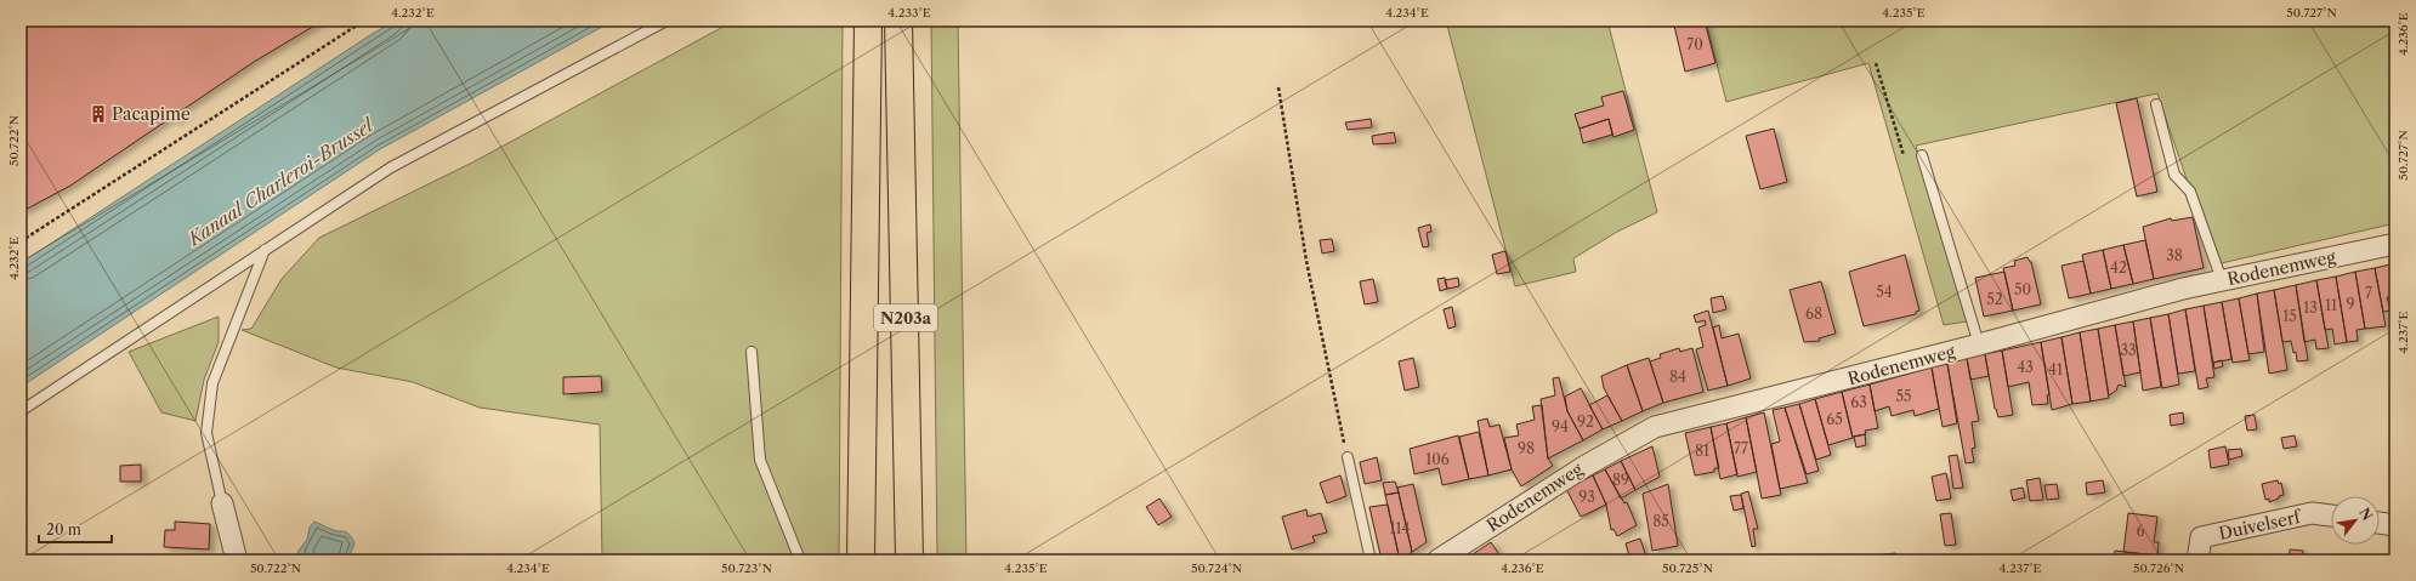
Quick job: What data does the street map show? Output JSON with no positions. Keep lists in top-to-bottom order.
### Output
{
  "streets": {
    "highway": ["N203a"],
    "street": ["Rodenemweg", "Duivelserf"]
  },
  "water": ["Kanaal Charleroi-Brussel"],
  "places": {
    "building": ["Pacapime"]
  },
  "house_numbers": [
    "70",
    "38",
    "42",
    "50",
    "54",
    "7",
    "52",
    "9",
    "11",
    "13",
    "68",
    "15",
    "33",
    "43",
    "41",
    "84",
    "55",
    "63",
    "65",
    "92",
    "94",
    "98",
    "77",
    "81",
    "106",
    "89",
    "93",
    "85",
    "114",
    "6"
  ],
  "scale_bar": "20 m",
  "north": "top right",
  "coordinates": [
    "4.232°E",
    "4.233°E",
    "4.234°E",
    "4.235°E",
    "50.727°N",
    "4.236°E",
    "50.722°N",
    "4.237°E",
    "50.723°N",
    "50.724°N",
    "50.725°N",
    "50.726°N"
  ]
}
